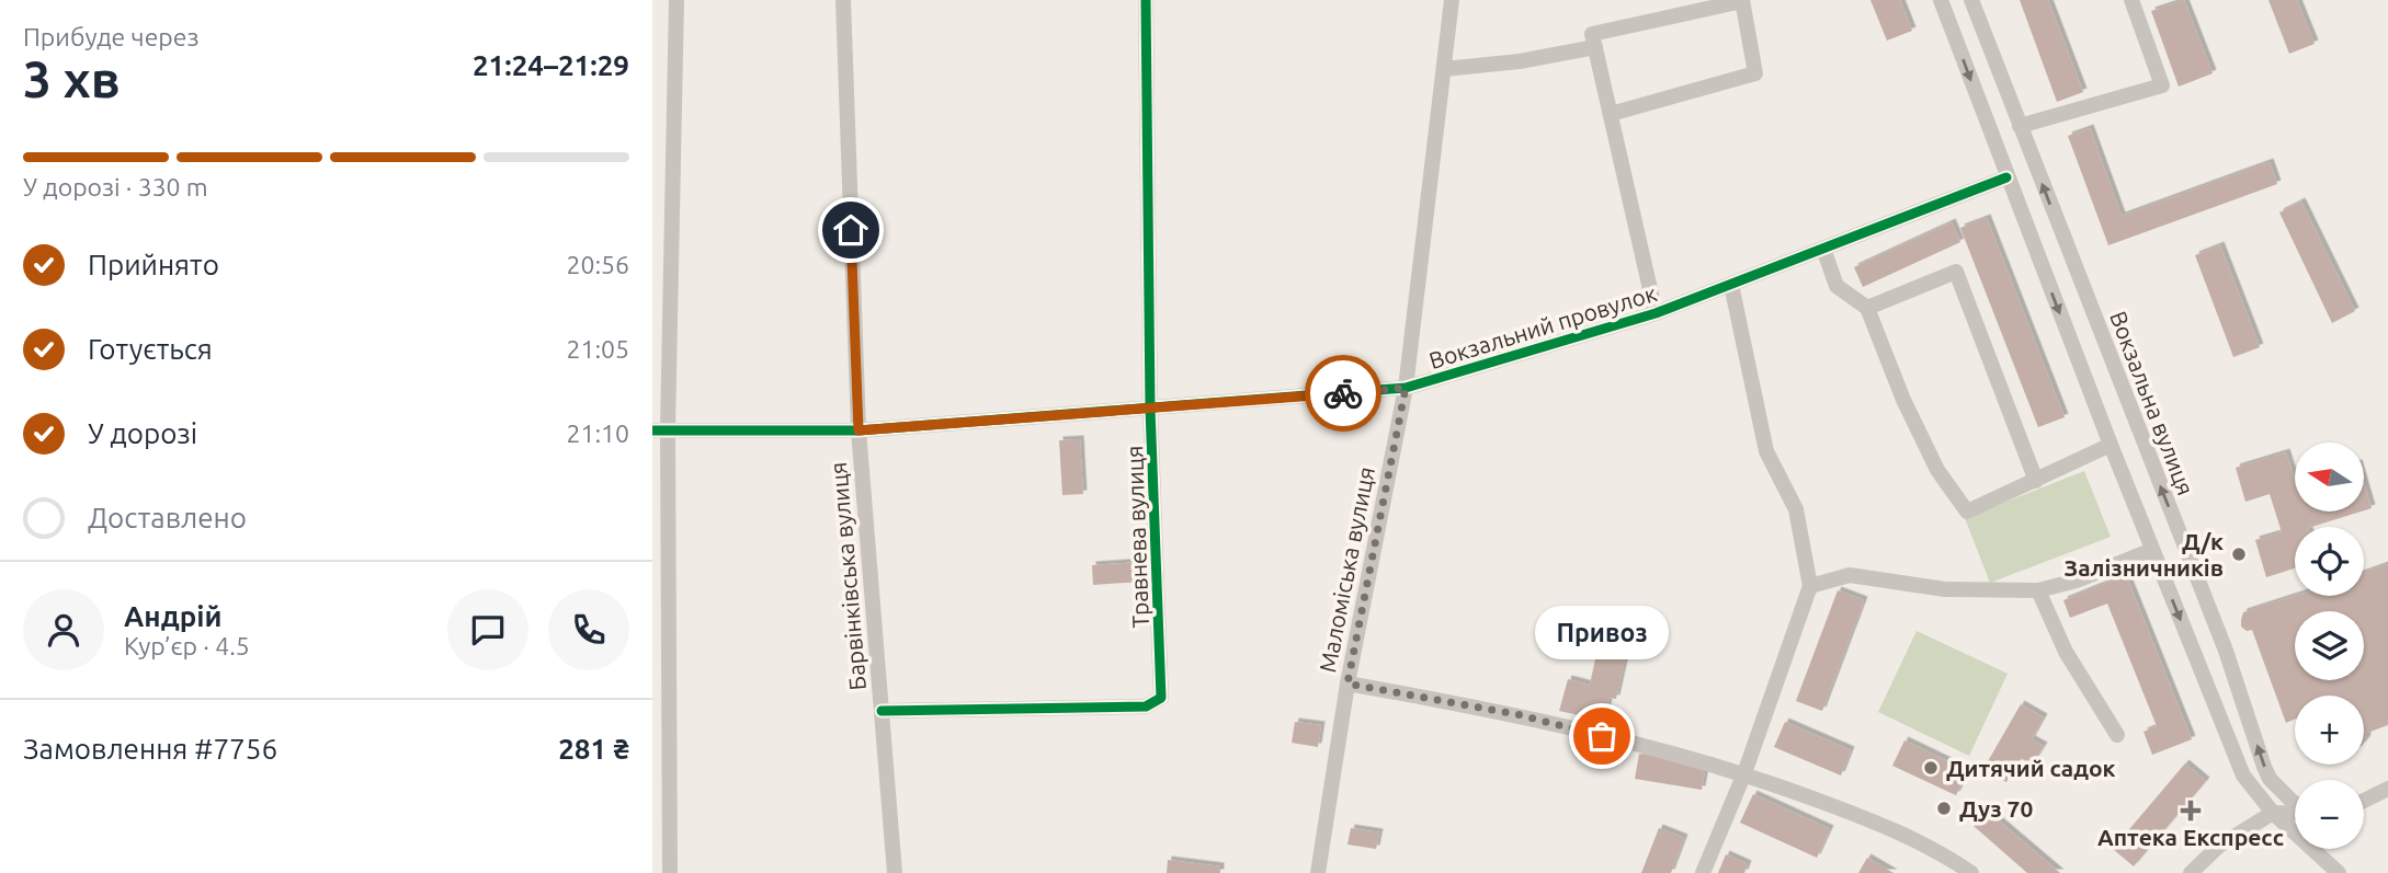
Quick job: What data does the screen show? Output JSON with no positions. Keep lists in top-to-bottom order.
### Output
{
  "streets": {
    "street": [
      "Вокзальний провулок",
      "Вокзальна вулиця",
      "Травнева вулиця",
      "Маломіська вулиця",
      "Барвінківська вулиця"
    ]
  },
  "crossings": [
    ["Вокзальний провулок", "Травнева вулиця"],
    ["Вокзальний провулок", "Маломіська вулиця"],
    ["Вокзальний провулок", "Барвінківська вулиця"],
    ["Травнева вулиця", "Барвінківська вулиця"]
  ],
  "places": {
    "other": [
      "Д/к Залізничників",
      "Привоз",
      "Дитячий садок",
      "Дуз 70"
    ],
    "health": ["Аптека Експресс"]
  },
  "north": "left",
  "page": {
    "heading": ["3 хв", "Прибуде через", "21:24–21:29"],
    "panel": [
      "Андрій",
      "Кур’єр · 4.5",
      "Замовлення #7756",
      "281 ₴"
    ],
    "bar": "У дорозі · 330 m",
    "list": [
      ["Прийнято", "20:56"],
      ["Готується", "21:05"],
      ["У дорозі", "21:10"],
      "Доставлено"
    ],
    "map_buttons": ["+", "−"],
    "bubble": "Привоз"
  }
}
